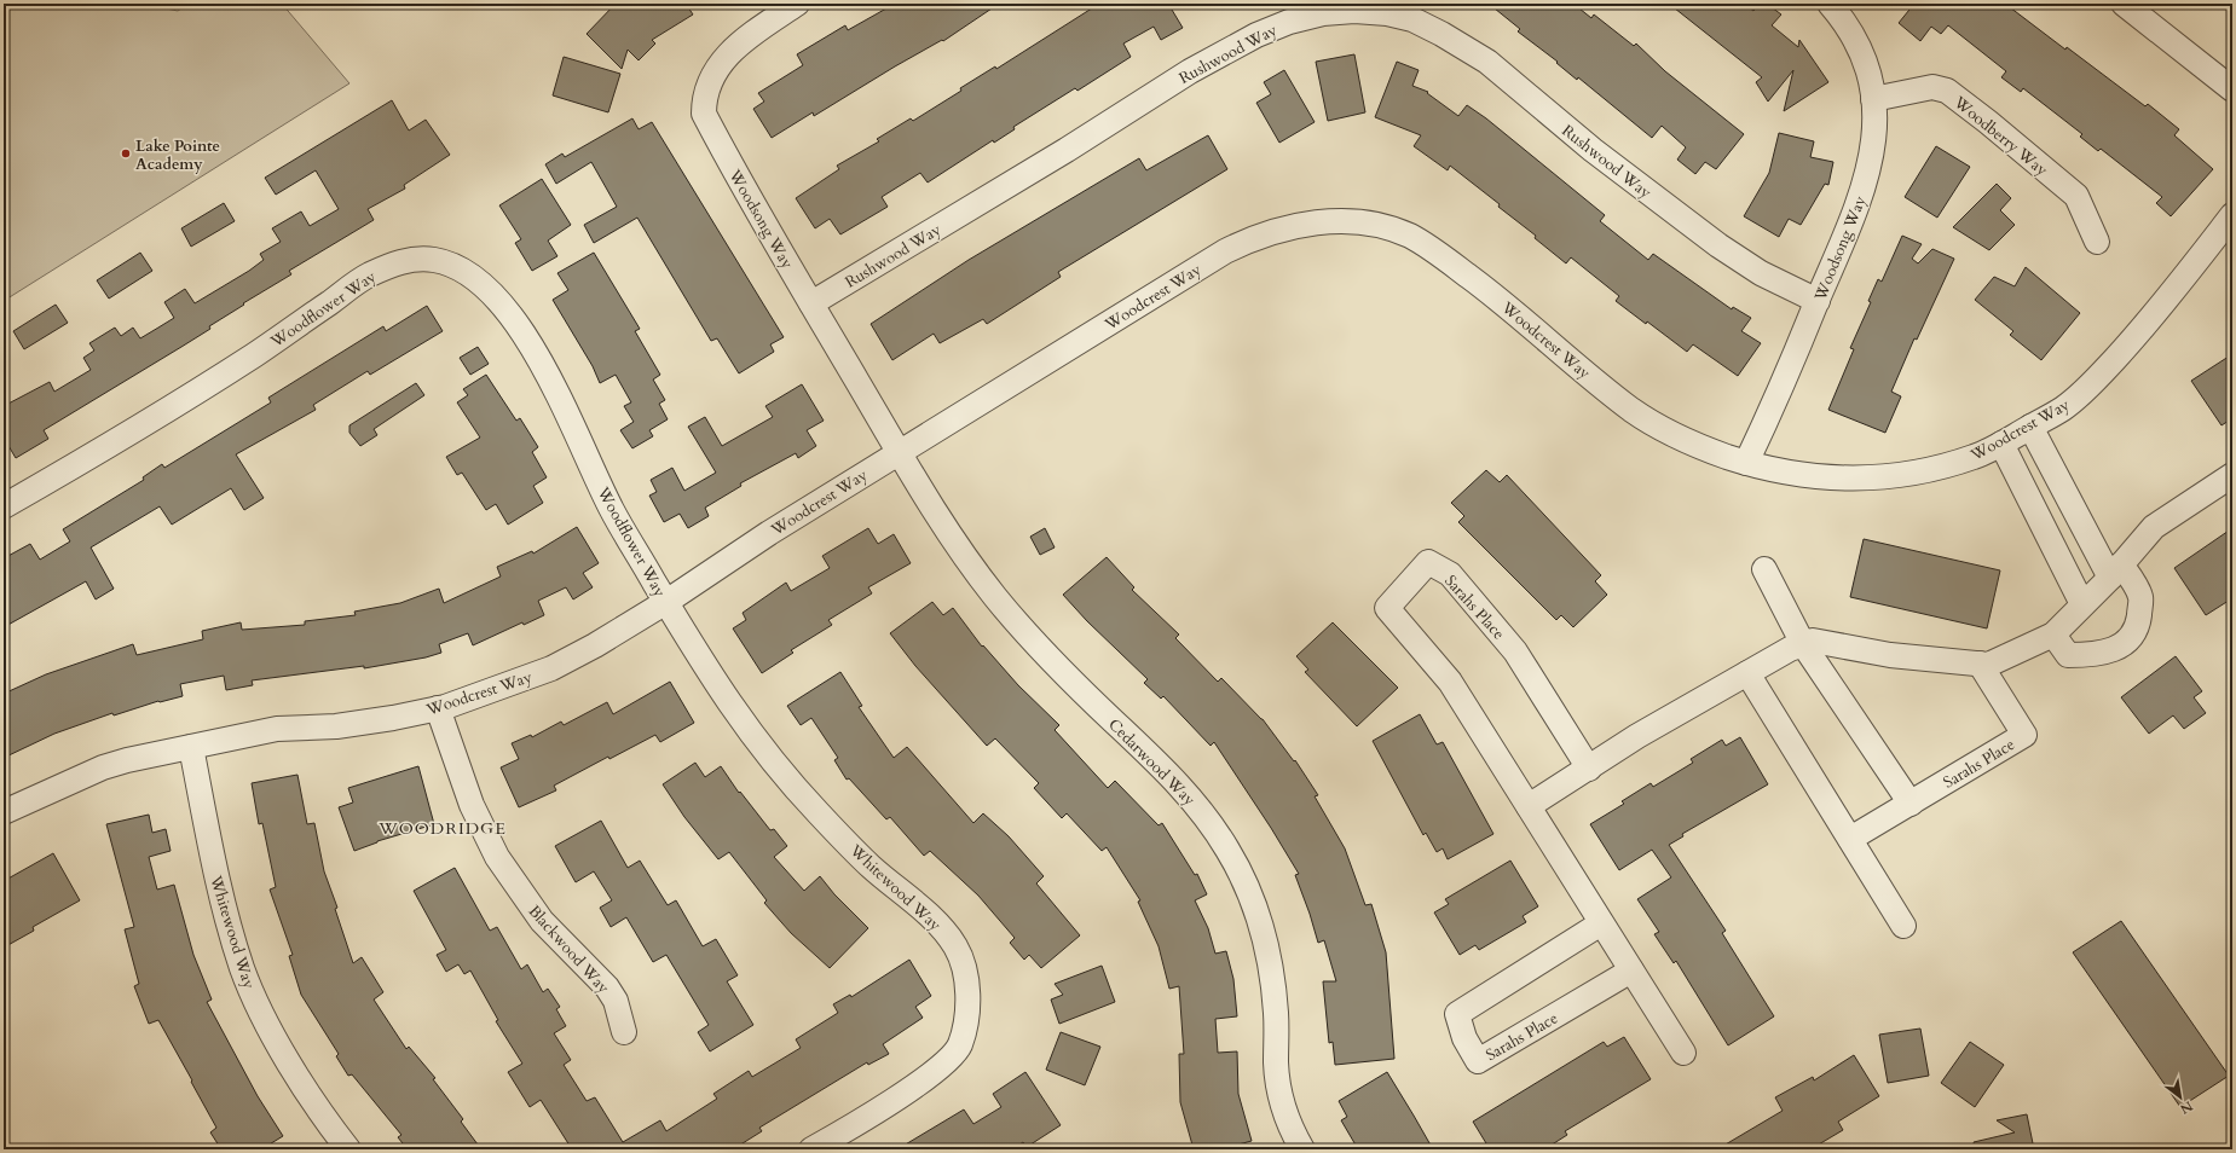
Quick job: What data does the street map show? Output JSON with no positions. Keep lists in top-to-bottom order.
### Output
{
  "streets": {
    "street": [
      "Rushwood Way",
      "Woodberry Way",
      "Woodsong Way",
      "Woodcrest Way",
      "Woodflower Way",
      "Sarahs Place",
      "Cedarwood Way",
      "Whitewood Way",
      "Blackwood Way"
    ]
  },
  "crossings": [
    ["Rushwood Way", "Woodsong Way"],
    ["Woodberry Way", "Woodsong Way"],
    ["Woodsong Way", "Woodcrest Way"],
    ["Woodsong Way", "Cedarwood Way"],
    ["Woodcrest Way", "Woodflower Way"],
    ["Woodcrest Way", "Cedarwood Way"],
    ["Woodcrest Way", "Whitewood Way"],
    ["Woodcrest Way", "Blackwood Way"],
    ["Woodflower Way", "Whitewood Way"]
  ],
  "districts": ["WOODRIDGE"],
  "places": ["Lake Pointe Academy"],
  "north": "bottom right"
}
